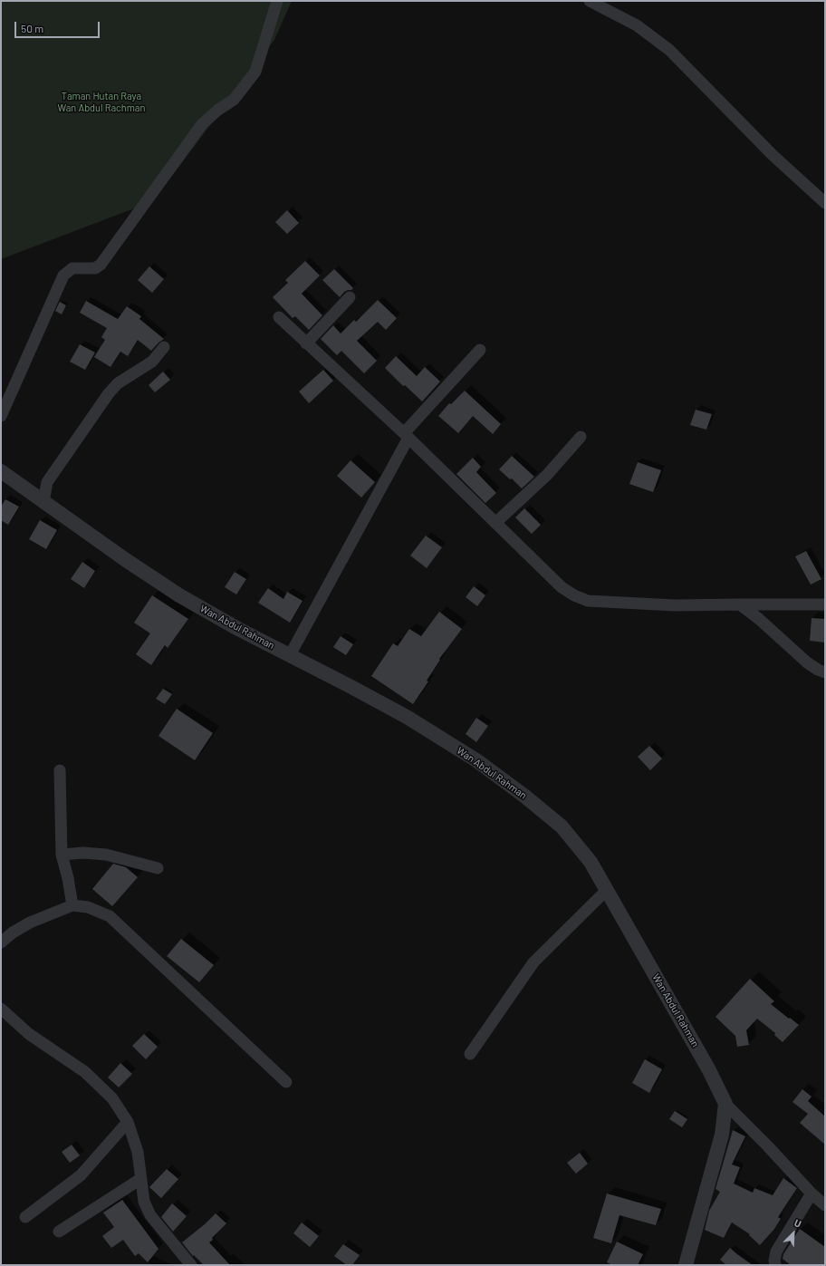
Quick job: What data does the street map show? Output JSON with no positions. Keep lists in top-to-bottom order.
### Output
{
  "streets": {
    "street": ["Wan Abdul Rahman"]
  },
  "parks": ["Taman Hutan Raya Wan Abdul Rachman"],
  "scale_bar": "50 m",
  "north": "top right"
}
